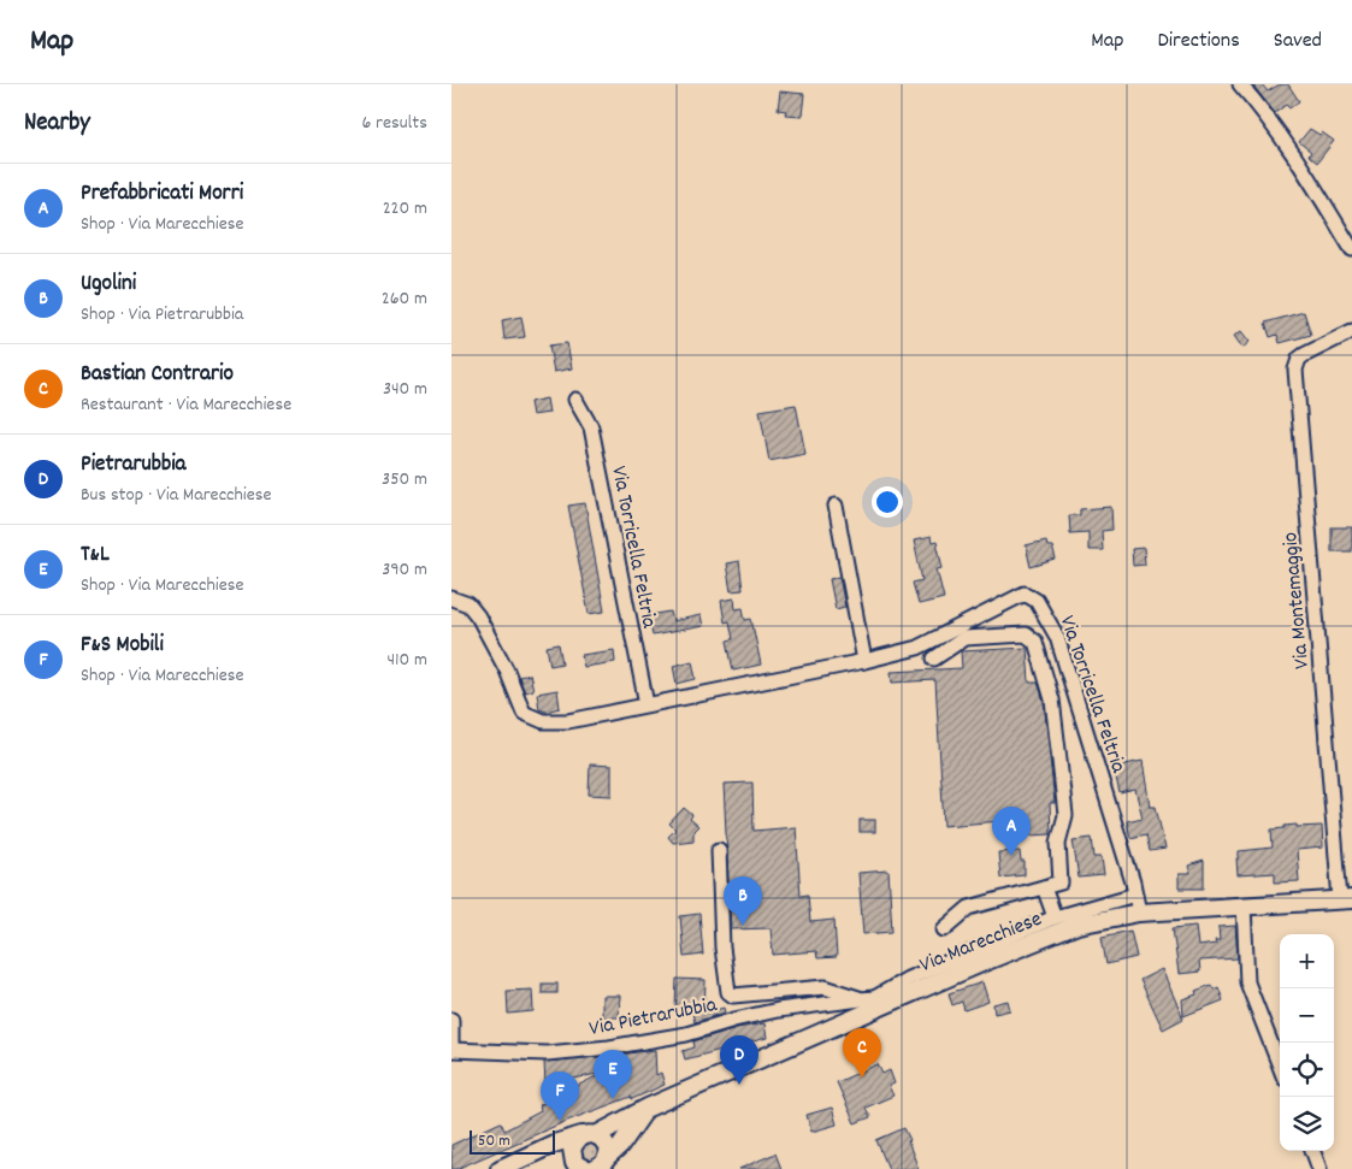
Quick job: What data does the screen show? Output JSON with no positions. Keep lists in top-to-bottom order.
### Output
{
  "streets": {
    "main road": ["Via Marecchiese"],
    "street": ["Via Torricella Feltria", "Via Montemaggio", "Via Pietrarubbia"]
  },
  "crossings": [
    ["Via Torricella Feltria", "Via Marecchiese"],
    ["Via Montemaggio", "Via Marecchiese"],
    ["Via Marecchiese", "Via Pietrarubbia"]
  ],
  "scale_bar": "50 m",
  "page": {
    "header": "Map",
    "nav": ["Map", "Directions", "Saved"],
    "heading": ["Nearby", "6 results"],
    "list": [
      {
        "mark": "A",
        "name": "Prefabbricati Morri",
        "note": "Shop · Via Marecchiese",
        "value": "220 m"
      },
      {
        "mark": "B",
        "name": "Ugolini",
        "note": "Shop · Via Pietrarubbia",
        "value": "260 m"
      },
      {
        "mark": "C",
        "name": "Bastian Contrario",
        "note": "Restaurant · Via Marecchiese",
        "value": "340 m"
      },
      {
        "mark": "D",
        "name": "Pietrarubbia",
        "note": "Bus stop · Via Marecchiese",
        "value": "350 m"
      },
      {
        "mark": "E",
        "name": "T&L",
        "note": "Shop · Via Marecchiese",
        "value": "390 m"
      },
      {
        "mark": "F",
        "name": "F&S Mobili",
        "note": "Shop · Via Marecchiese",
        "value": "410 m"
      }
    ],
    "pins": [
      "A",
      "B",
      "C",
      "D",
      "E",
      "F"
    ],
    "map_buttons": ["+", "−"],
    "scale": "50 m"
  }
}
